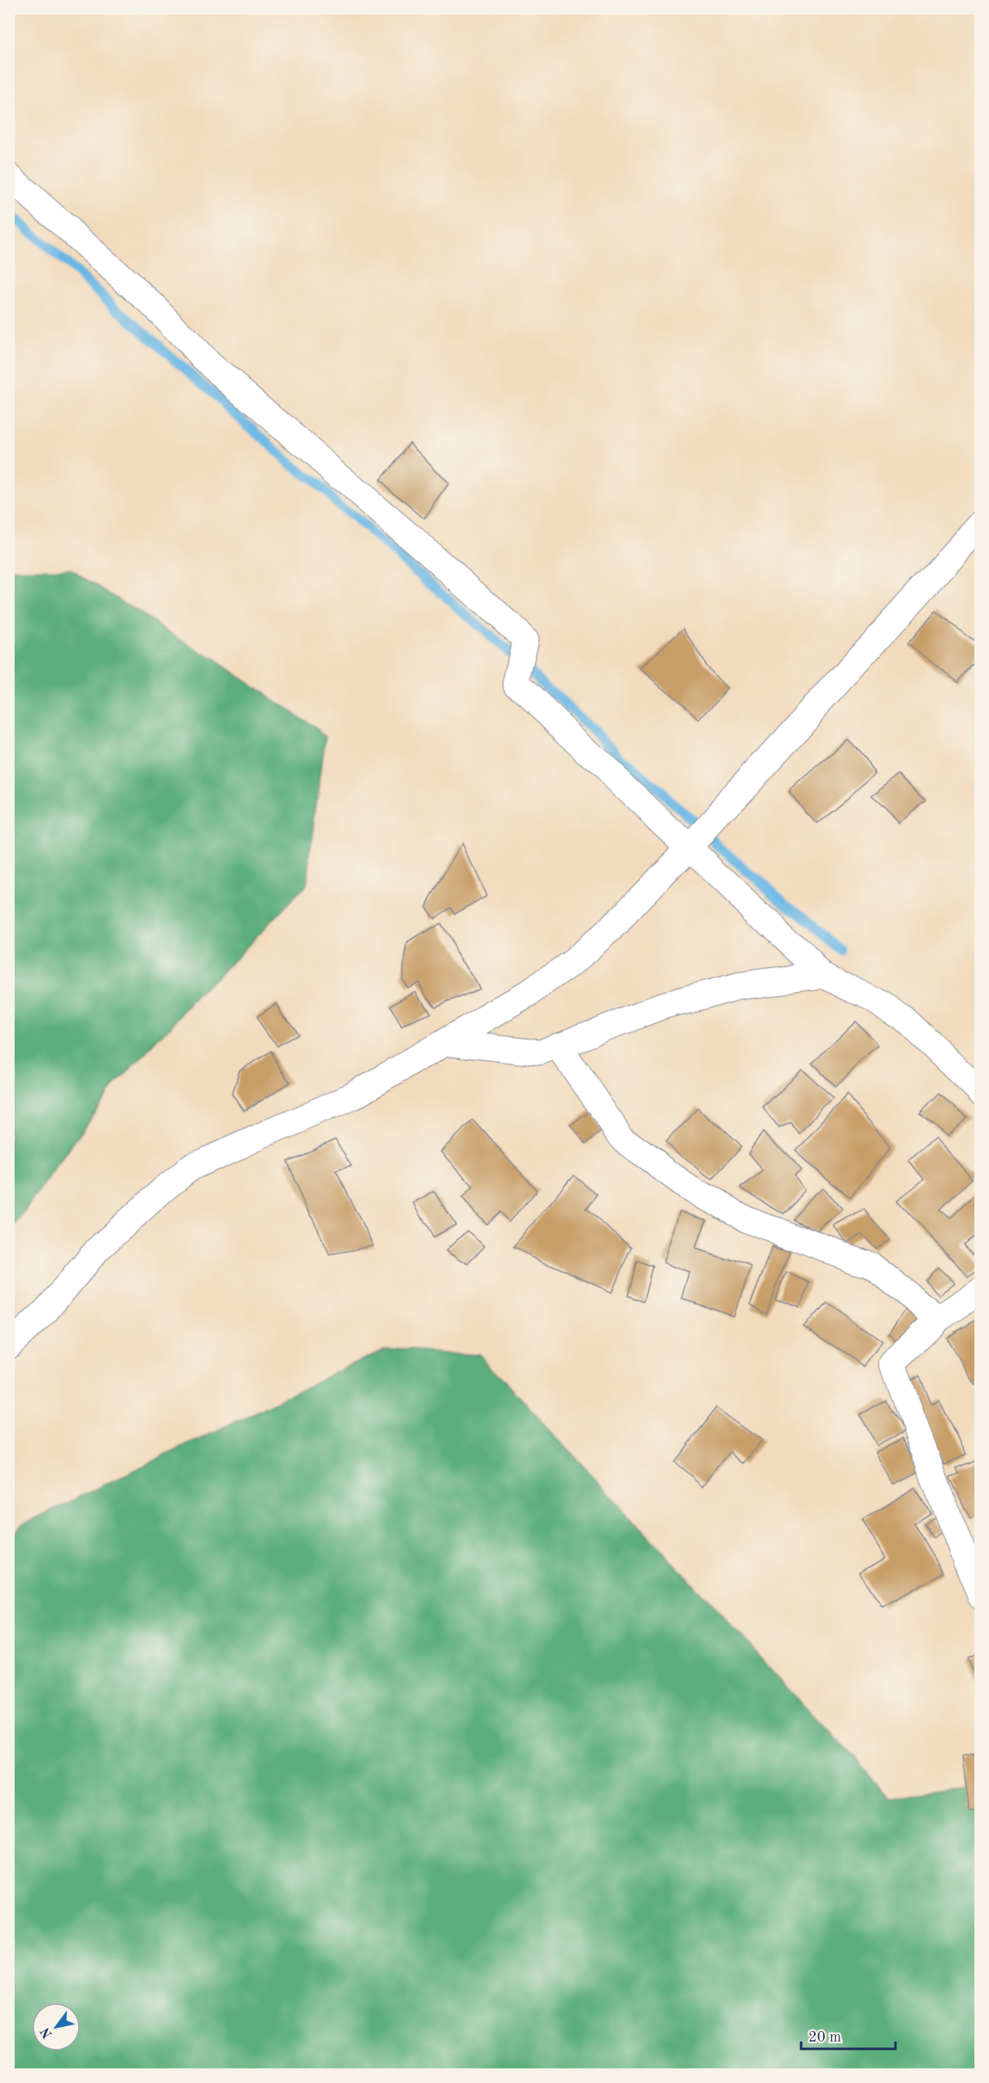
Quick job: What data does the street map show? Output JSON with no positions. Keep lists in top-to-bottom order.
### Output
{
  "scale_bar": "20 m",
  "north": "bottom left"
}
